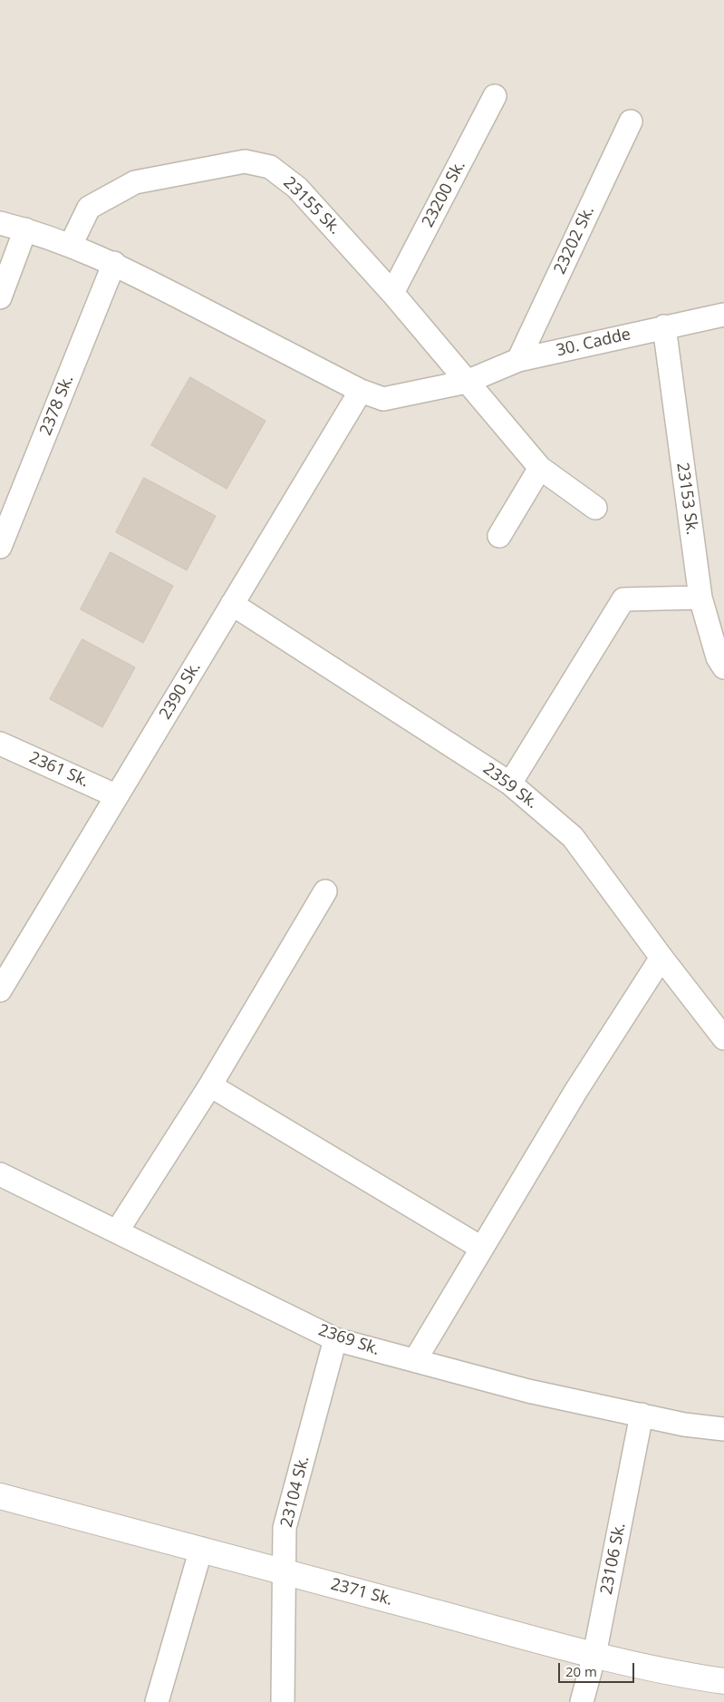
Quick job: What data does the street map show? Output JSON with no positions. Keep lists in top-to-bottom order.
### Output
{
  "streets": {
    "street": [
      "23200 Sk.",
      "23155 Sk.",
      "23202 Sk.",
      "30. Cadde",
      "2378 Sk.",
      "23153 Sk.",
      "2390 Sk.",
      "2361 Sk.",
      "2359 Sk.",
      "2369 Sk.",
      "23104 Sk.",
      "23106 Sk.",
      "2371 Sk."
    ]
  },
  "crossings": [
    ["23200 Sk.", "23155 Sk."],
    ["23155 Sk.", "30. Cadde"],
    ["23202 Sk.", "30. Cadde"],
    ["30. Cadde", "23153 Sk."],
    ["2390 Sk.", "2361 Sk."],
    ["2390 Sk.", "2359 Sk."],
    ["2369 Sk.", "23104 Sk."],
    ["2369 Sk.", "23106 Sk."],
    ["23104 Sk.", "2371 Sk."],
    ["23106 Sk.", "2371 Sk."]
  ],
  "scale_bar": "20 m"
}
